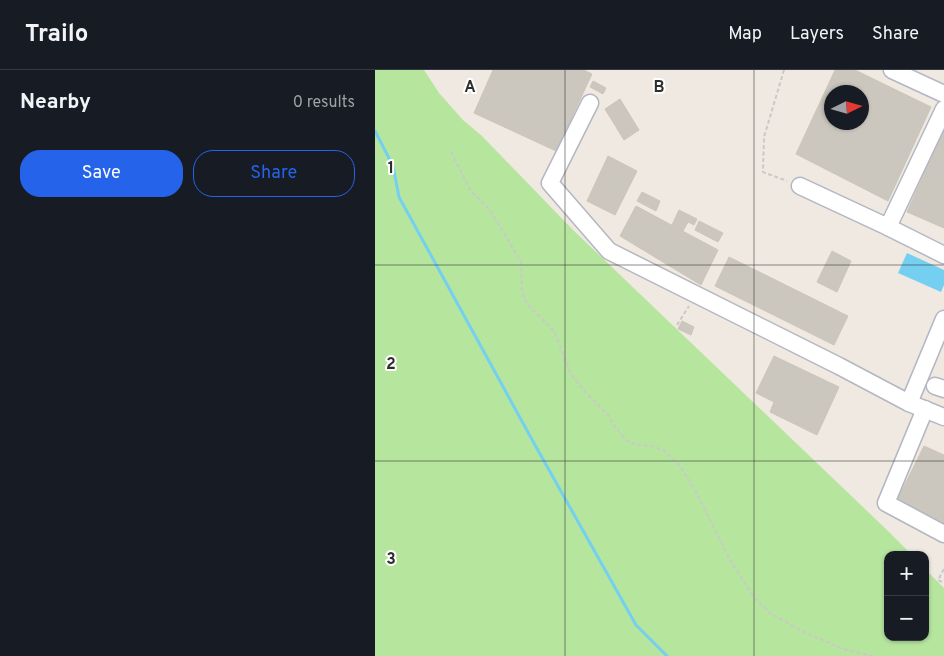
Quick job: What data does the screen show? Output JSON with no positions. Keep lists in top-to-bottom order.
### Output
{
  "north": "right",
  "page": {
    "header": "Trailo",
    "nav": ["Map", "Layers", "Share"],
    "heading": ["Nearby", "0 results"],
    "buttons": ["Save", "Share"],
    "map_buttons": ["+", "−"]
  },
  "grid": {
    "columns": ["A", "B"],
    "rows": ["1", "2", "3"]
  }
}
